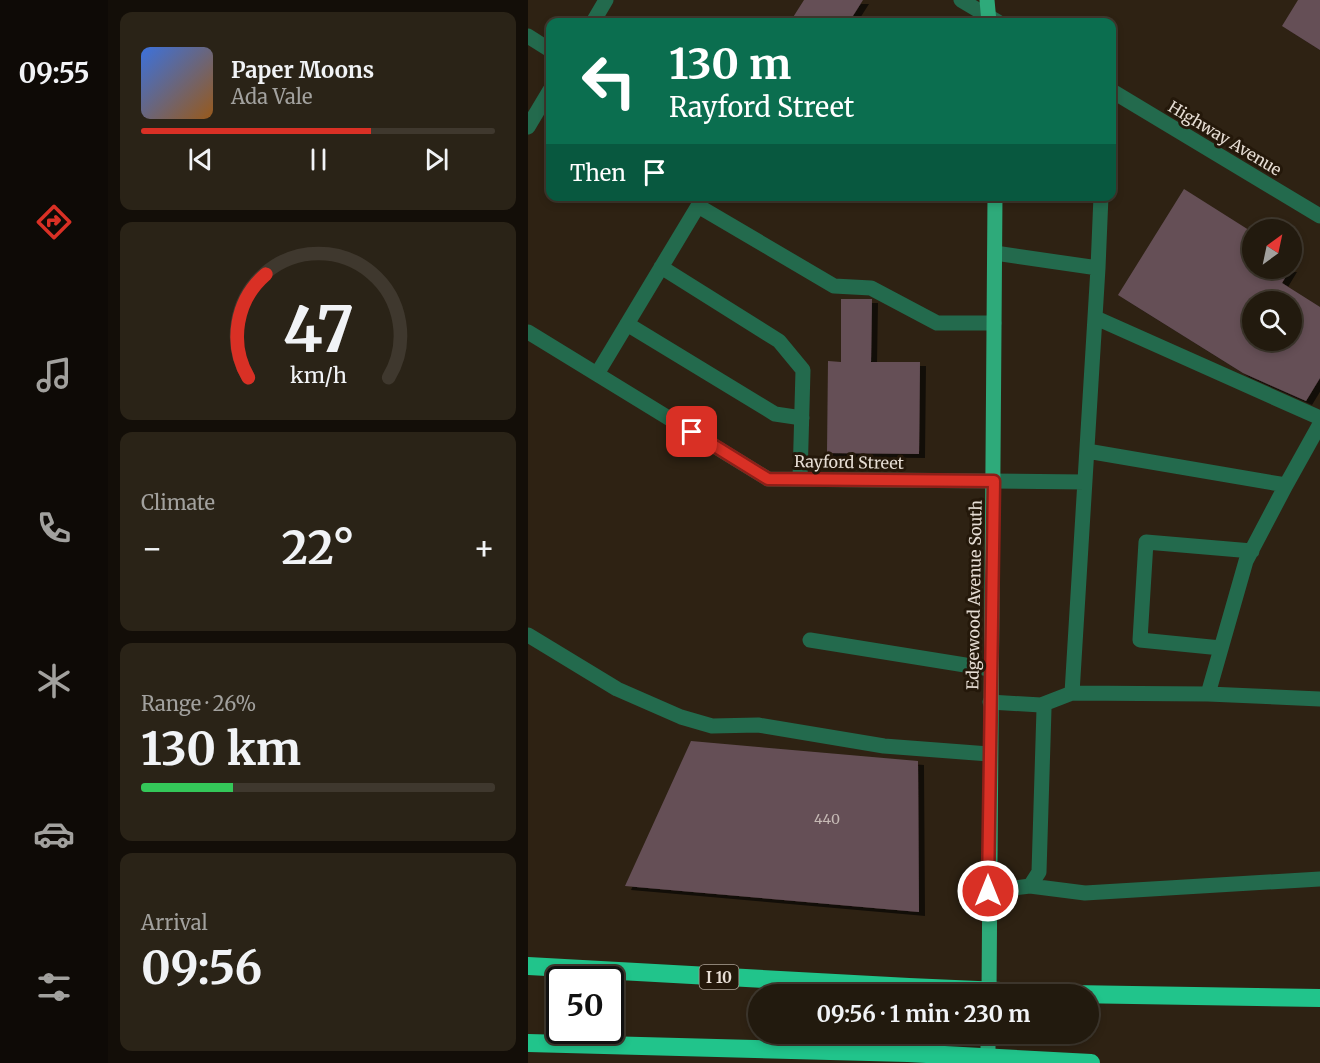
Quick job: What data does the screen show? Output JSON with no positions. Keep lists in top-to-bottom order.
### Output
{
  "streets": {
    "highway": ["I 10"],
    "main road": ["Edgewood Avenue South"],
    "street": ["Highway Avenue", "Rayford Street"]
  },
  "crossings": [
    ["Rayford Street", "Edgewood Avenue South"]
  ],
  "house_numbers": ["440"],
  "north": "top right",
  "page": {
    "tabs": "09:55",
    "turn": ["130 m", "Rayford Street"],
    "song": ["Paper Moons", "Ada Vale"],
    "then": "Then",
    "tile": [
      "Climate",
      ["Range · 26%", "130 km"],
      ["Arrival", "09:56"]
    ],
    "heat": ["−", "22°", "+"],
    "limit": "50",
    "trip": "09:56 · 1 min · 230 m",
    "gauge": ["47", "km/h"]
  }
}
